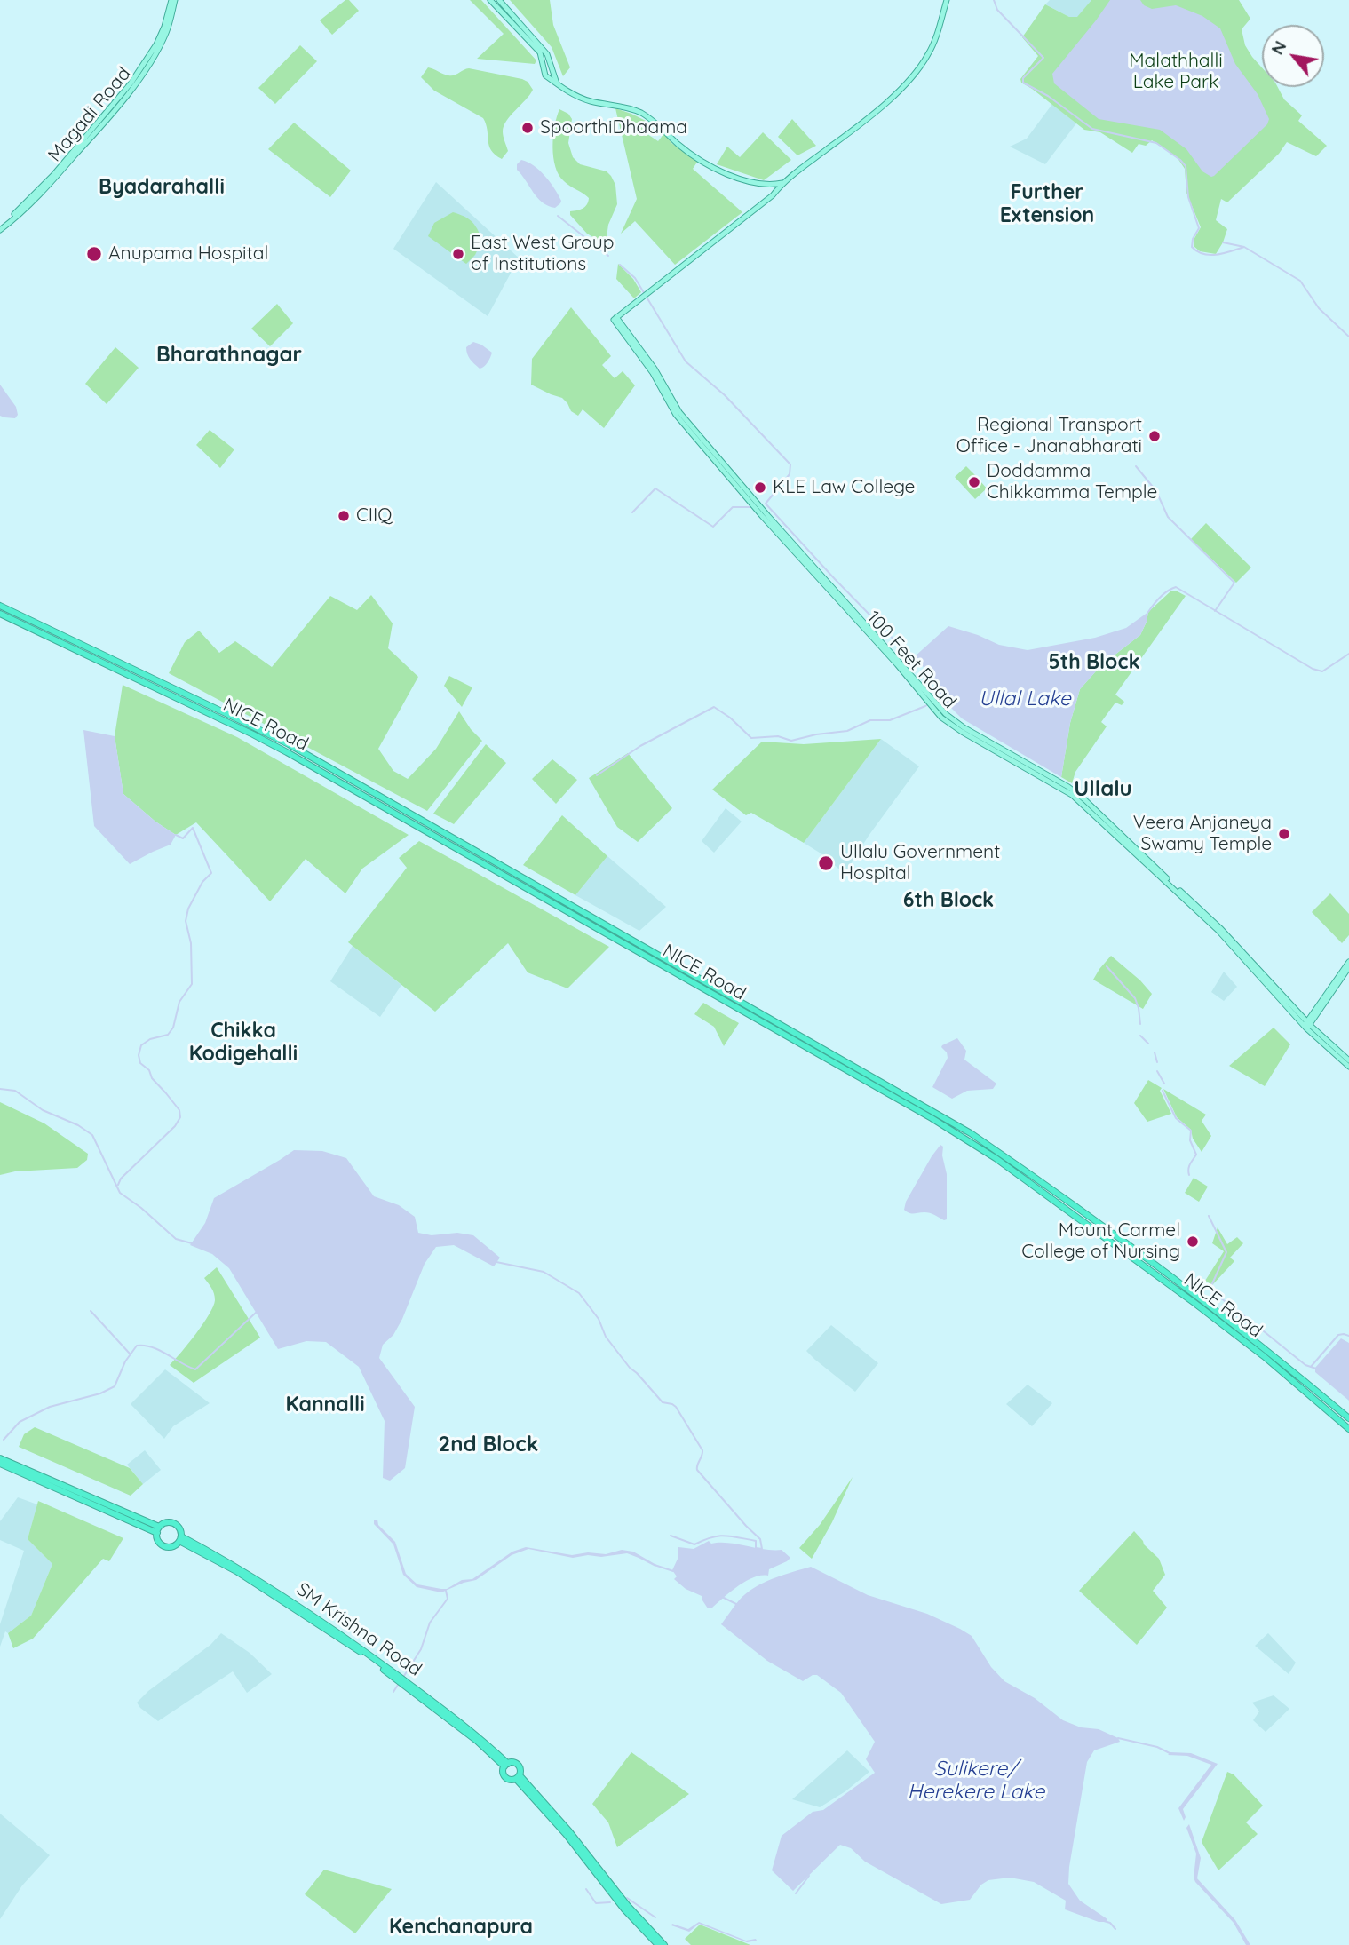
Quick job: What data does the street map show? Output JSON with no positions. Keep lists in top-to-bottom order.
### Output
{
  "streets": {
    "highway": ["NICE Road", "SM Krishna Road"],
    "main road": ["Magadi Road", "100 Feet Road"]
  },
  "districts": [
    "Byadarahalli",
    "Further Extension",
    "Bharathnagar",
    "5th Block",
    "Ullalu",
    "6th Block",
    "Chikka Kodigehalli",
    "Kannalli",
    "2nd Block",
    "Kenchanapura"
  ],
  "water": ["Ullal Lake", "Sulikere/ Herekere Lake"],
  "parks": ["Malathhalli Lake Park"],
  "places": [
    "SpoorthiDhaama",
    "Anupama Hospital",
    "East West Group of Institutions",
    "Regional Transport Office - Jnanabharati",
    "Doddamma Chikkamma Temple",
    "KLE Law College",
    "CIIQ",
    "Veera Anjaneya Swamy Temple",
    "Ullalu Government Hospital",
    "Mount Carmel College of Nursing"
  ],
  "north": "top left"
}
